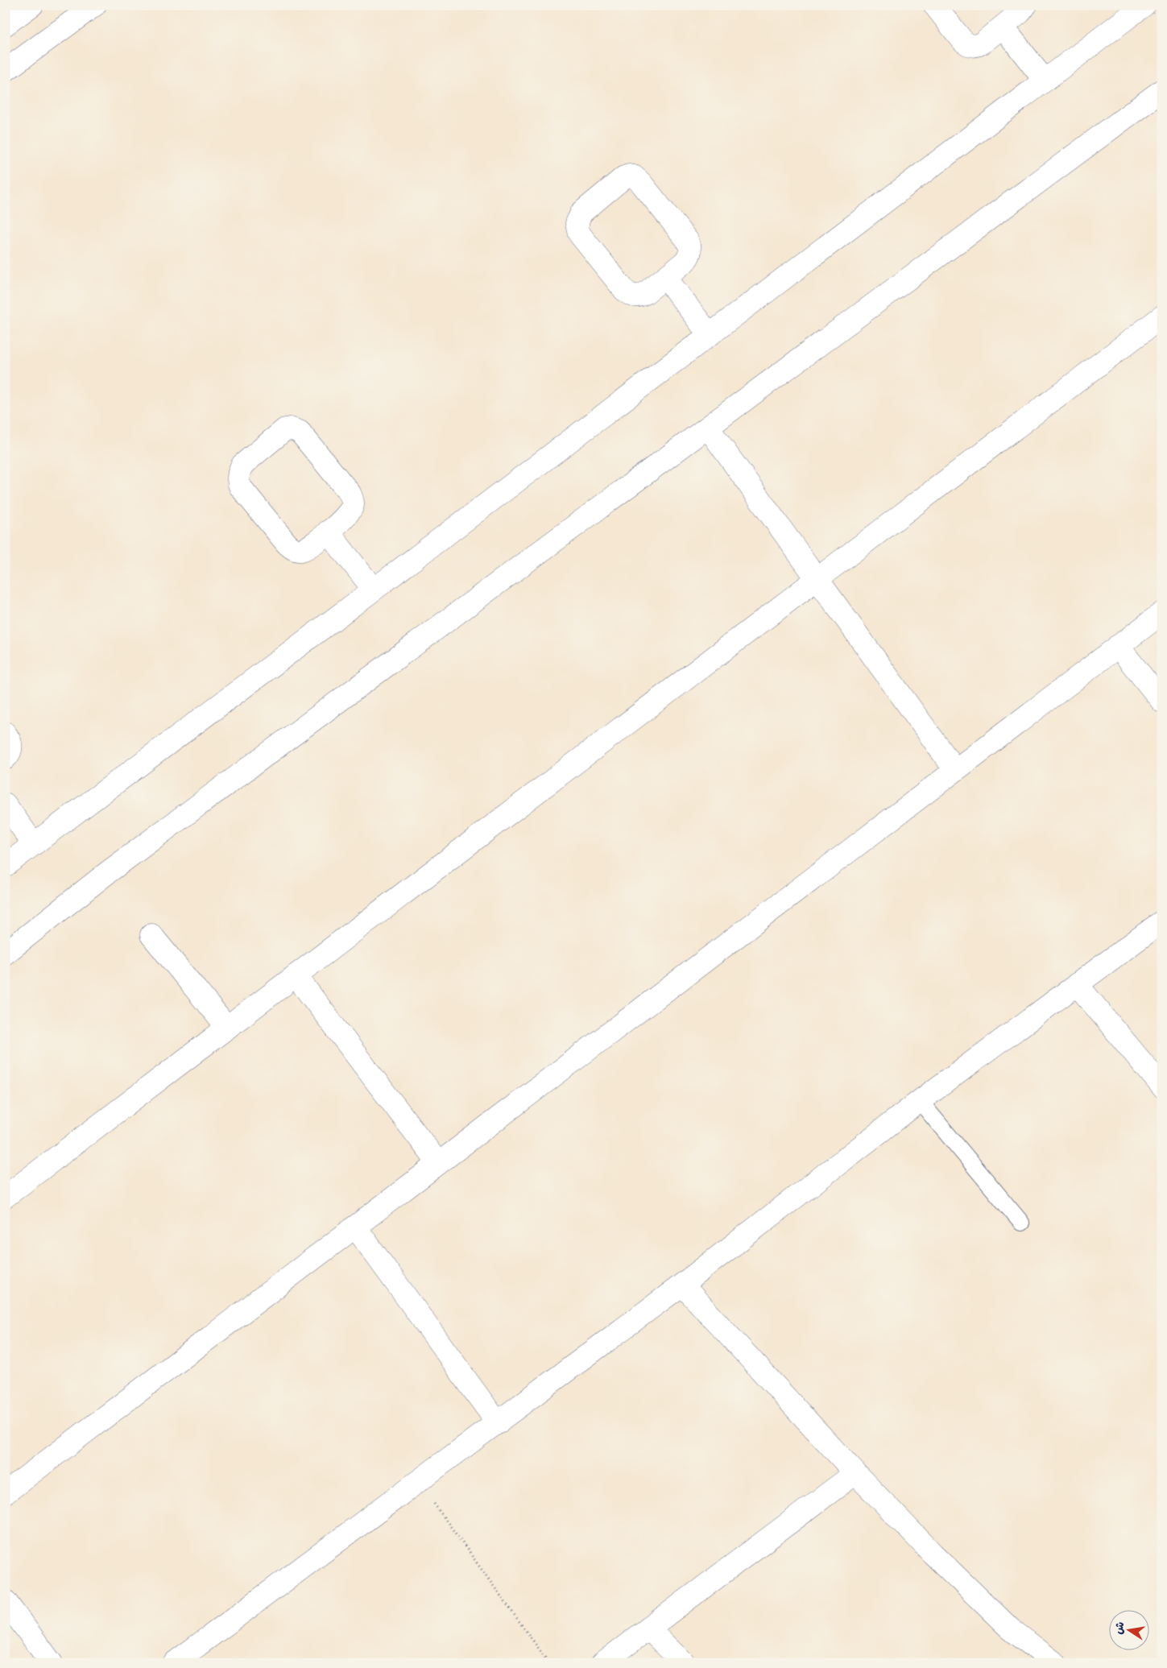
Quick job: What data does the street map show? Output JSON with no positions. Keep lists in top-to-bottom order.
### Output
{
  "north": "left"
}
